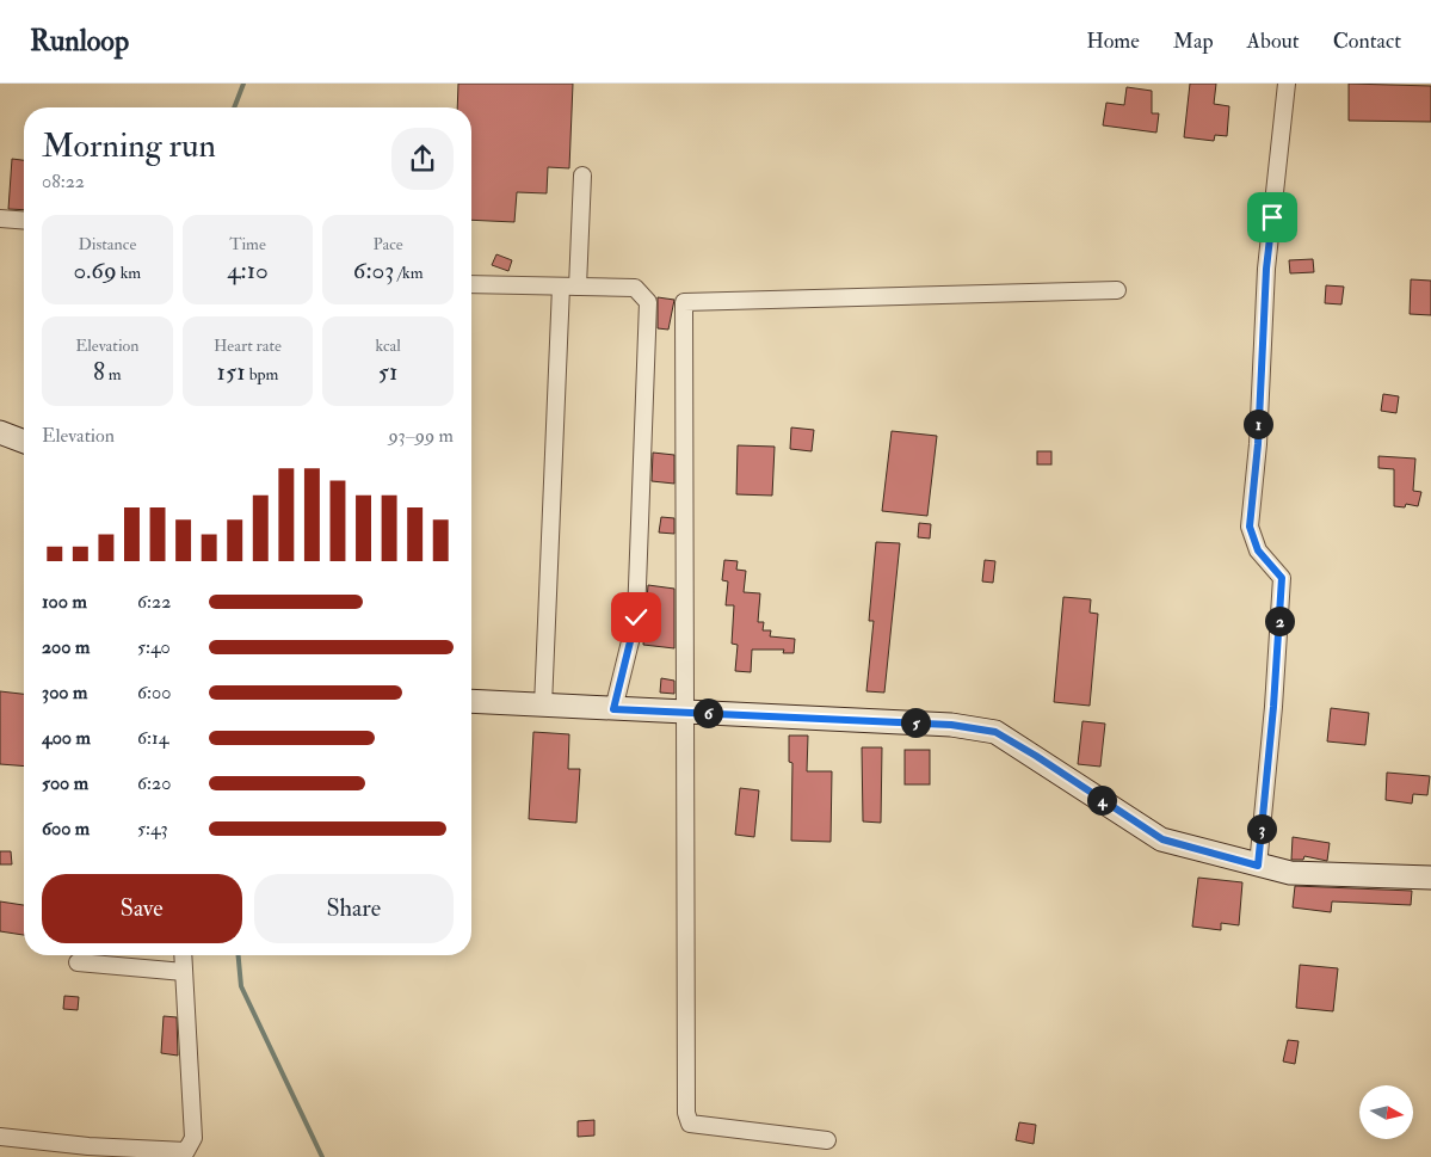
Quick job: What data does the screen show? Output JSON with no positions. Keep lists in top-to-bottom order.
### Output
{
  "north": "right",
  "page": {
    "header": "Runloop",
    "nav": [
      "Home",
      "Map",
      "About",
      "Contact"
    ],
    "heading": ["Morning run", "08:22"],
    "stats": [
      ["Distance", "0.69 km"],
      ["Time", "4:10"],
      ["Pace", "6:03 /km"],
      ["Elevation", "8 m"],
      ["Heart rate", "151 bpm"],
      ["kcal", "51"]
    ],
    "pins": [
      "1",
      "2",
      "6",
      "5",
      "4",
      "3"
    ],
    "chart": ["Elevation", "93–99 m"],
    "list": [
      {
        "name": "100 m",
        "note": "6:22"
      },
      {
        "name": "200 m",
        "note": "5:40"
      },
      {
        "name": "300 m",
        "note": "6:00"
      },
      {
        "name": "400 m",
        "note": "6:14"
      },
      {
        "name": "500 m",
        "note": "6:20"
      },
      {
        "name": "600 m",
        "note": "5:43"
      }
    ],
    "buttons": ["Save", "Share"]
  }
}
